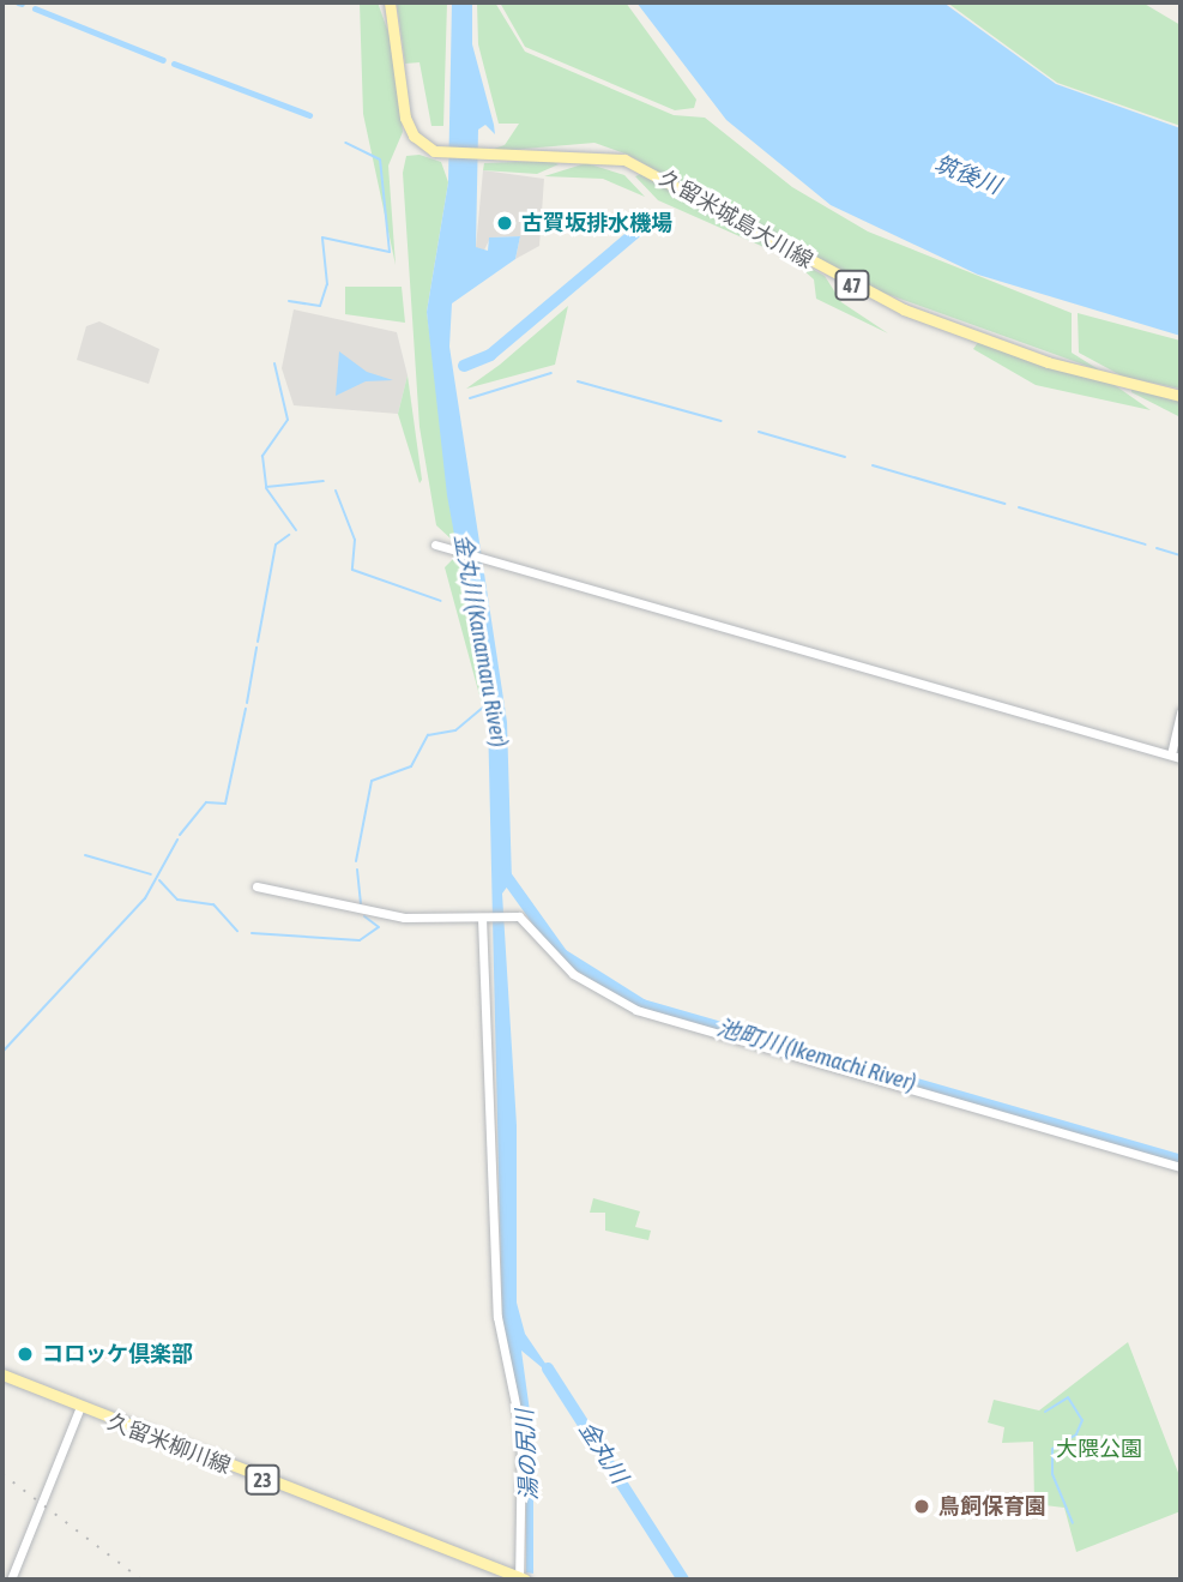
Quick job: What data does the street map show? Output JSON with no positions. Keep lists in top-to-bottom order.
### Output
{
  "streets": {
    "main road": [
      "久留米城島大川線",
      "47",
      "久留米柳川線",
      "23"
    ]
  },
  "water": [
    "筑後川",
    "金丸川 (Kanamaru River)",
    "池町川 (Ikemachi River)",
    "金丸川",
    "湯の尻川"
  ],
  "parks": ["大隈公園"],
  "places": ["古賀坂排水機場", "コロッケ倶楽部", "鳥飼保育園"]
}
